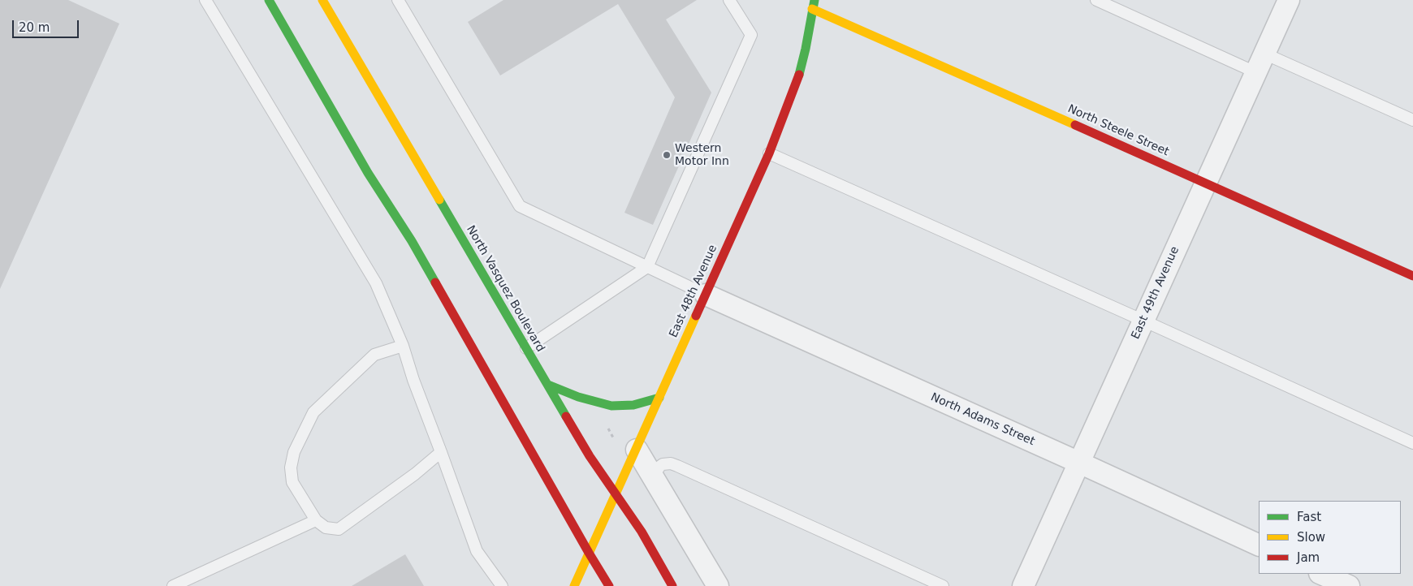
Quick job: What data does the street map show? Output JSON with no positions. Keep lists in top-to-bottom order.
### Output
{
  "streets": {
    "main road": ["North Steele Street", "North Vasquez Boulevard", "East 48th Avenue"],
    "street": ["East 49th Avenue", "North Adams Street"]
  },
  "crossings": [
    ["North Steele Street", "East 48th Avenue"],
    ["North Steele Street", "East 49th Avenue"],
    ["North Vasquez Boulevard", "East 48th Avenue"],
    ["East 48th Avenue", "North Adams Street"],
    ["East 49th Avenue", "North Adams Street"]
  ],
  "places": ["Western Motor Inn"],
  "legend": ["Fast", "Slow", "Jam"],
  "scale_bar": "20 m"
}
